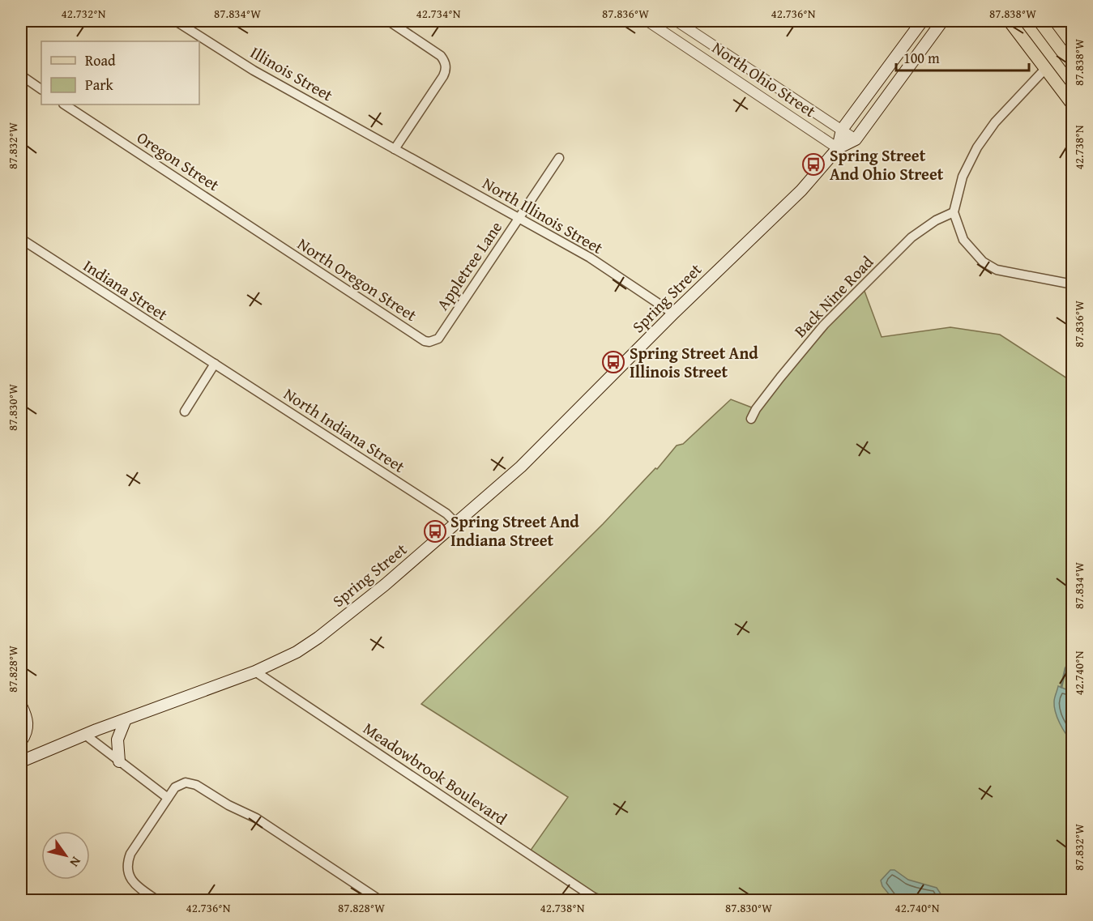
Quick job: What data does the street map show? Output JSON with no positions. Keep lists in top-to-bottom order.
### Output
{
  "streets": {
    "main road": ["Spring Street"],
    "street": [
      "Illinois Street",
      "North Ohio Street",
      "Oregon Street",
      "North Illinois Street",
      "Appletree Lane",
      "North Oregon Street",
      "Indiana Street",
      "Back Nine Road",
      "North Indiana Street",
      "Meadowbrook Boulevard"
    ]
  },
  "crossings": [
    ["Illinois Street", "North Illinois Street"],
    ["North Ohio Street", "Spring Street"],
    ["Oregon Street", "North Oregon Street"],
    ["North Illinois Street", "Appletree Lane"],
    ["North Illinois Street", "Spring Street"],
    ["Appletree Lane", "North Oregon Street"],
    ["Indiana Street", "North Indiana Street"],
    ["Spring Street", "North Indiana Street"],
    ["Spring Street", "Meadowbrook Boulevard"]
  ],
  "places": {
    "bus stop": ["Spring Street And Ohio Street", "Spring Street And Illinois Street", "Spring Street And Indiana Street"]
  },
  "legend": ["Road", "Park"],
  "scale_bar": "100 m",
  "north": "bottom right",
  "coordinates": [
    "42.732°N",
    "87.834°W",
    "42.734°N",
    "87.836°W",
    "42.736°N",
    "87.838°W",
    "87.832°W",
    "42.738°N",
    "87.830°W",
    "87.828°W",
    "42.740°N"
  ]
}
